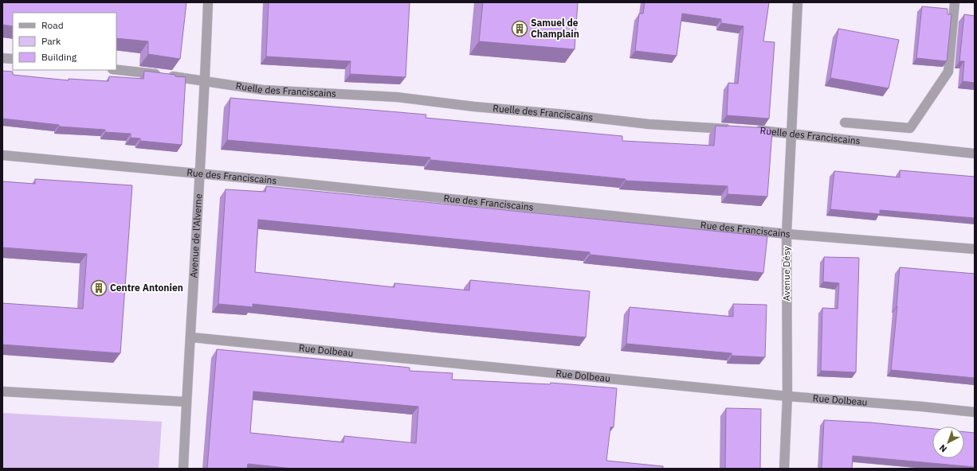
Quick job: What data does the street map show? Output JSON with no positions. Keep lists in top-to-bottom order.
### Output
{
  "streets": {
    "street": [
      "Ruelle des Franciscains",
      "Rue des Franciscains",
      "Avenue de l'Alverne",
      "Avenue Désy",
      "Rue Dolbeau"
    ]
  },
  "crossings": [
    ["Ruelle des Franciscains", "Avenue de l'Alverne"],
    ["Ruelle des Franciscains", "Avenue Désy"],
    ["Rue des Franciscains", "Avenue de l'Alverne"],
    ["Rue des Franciscains", "Avenue Désy"],
    ["Avenue de l'Alverne", "Rue Dolbeau"],
    ["Avenue Désy", "Rue Dolbeau"]
  ],
  "places": {
    "building": ["Samuel de Champlain", "Centre Antonien"]
  },
  "legend": ["Road", "Park", "Building"],
  "north": "bottom left"
}
